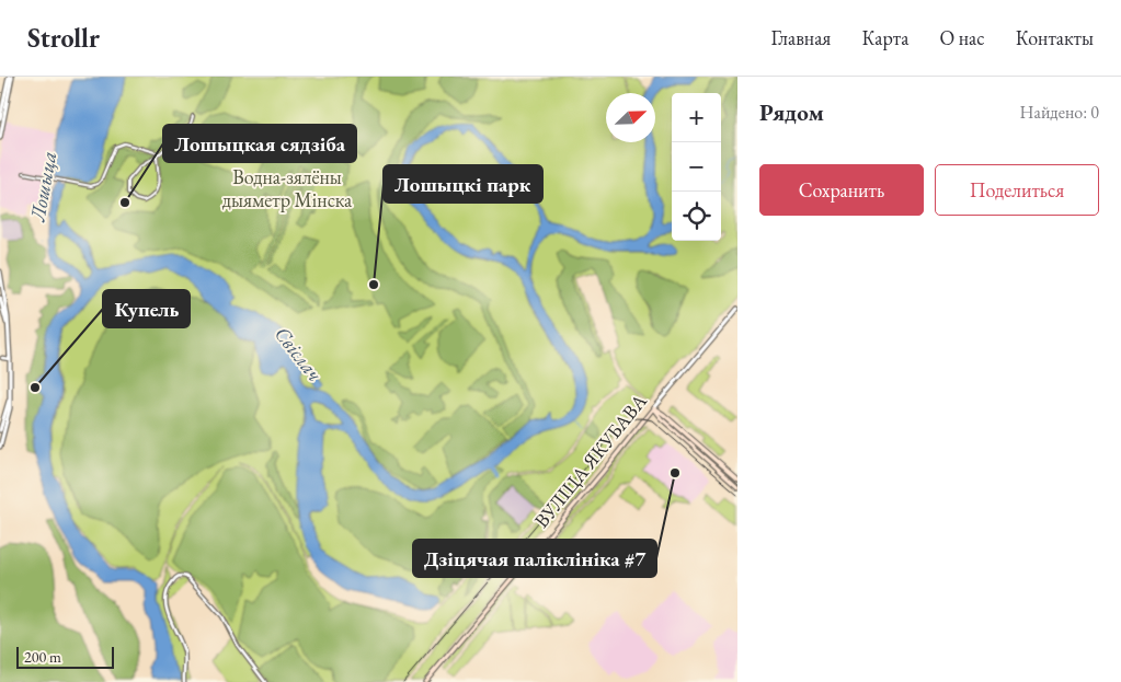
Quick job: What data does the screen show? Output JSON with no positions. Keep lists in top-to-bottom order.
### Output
{
  "streets": {
    "main road": ["ВУЛІЦА ЯКУБАВА"]
  },
  "water": ["Лошыца", "Свіслач"],
  "parks": ["Водна-зялёны дыяметр Мінска"],
  "places": [
    "Лошыцкая сядзіба",
    "Лошыцкі парк",
    "Купель",
    "Дзіцячая паліклініка #7"
  ],
  "scale_bar": "200 m",
  "north": "top right",
  "page": {
    "header": "Strollr",
    "nav": [
      "Главная",
      "Карта",
      "О нас",
      "Контакты"
    ],
    "heading": ["Рядом", "Найдено: 0"],
    "map_buttons": ["+", "−"],
    "buttons": ["Сохранить", "Поделиться"],
    "scale": "200 m"
  }
}
